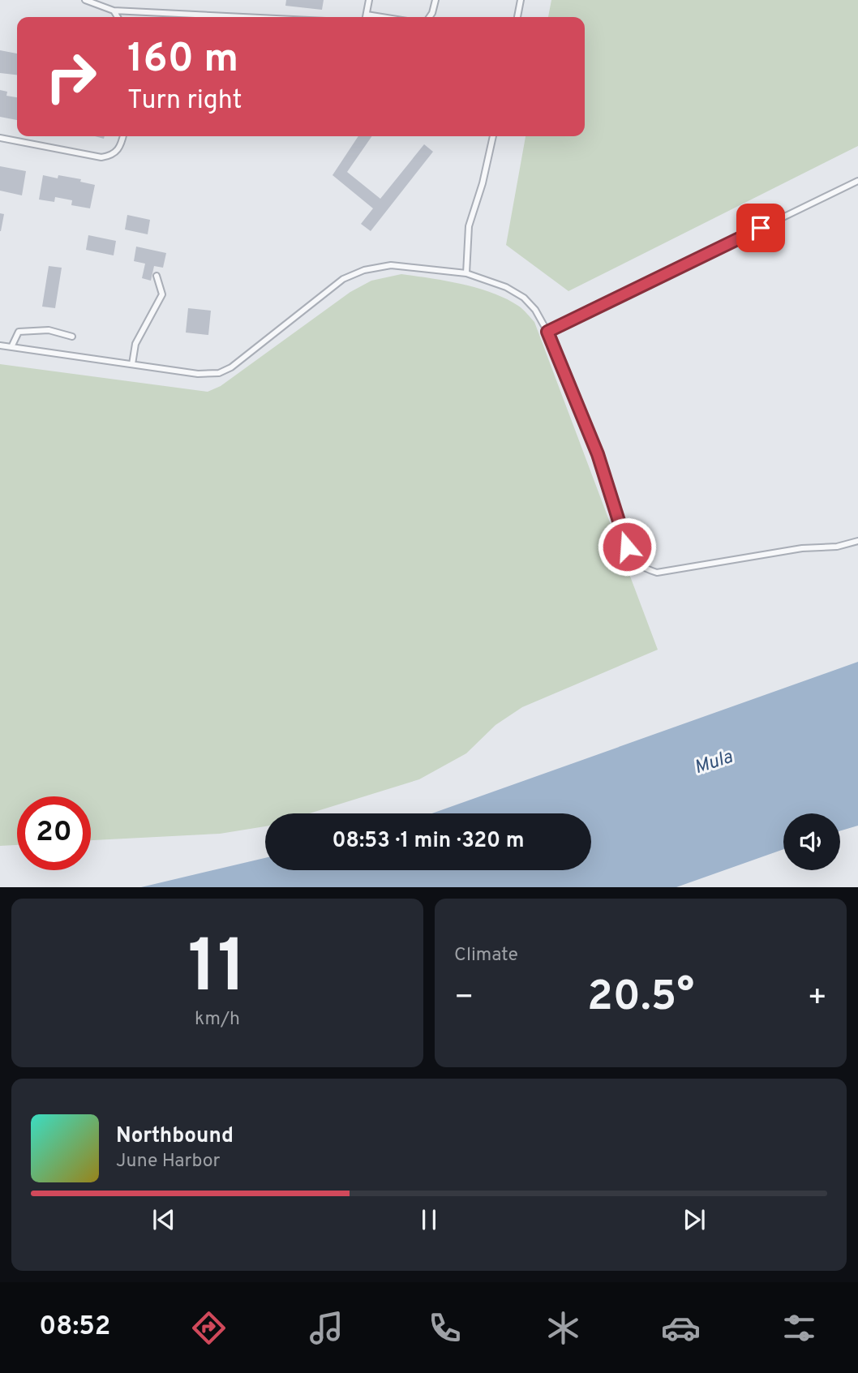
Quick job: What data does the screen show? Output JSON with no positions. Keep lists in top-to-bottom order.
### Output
{
  "water": ["Mula"],
  "page": {
    "turn": ["160 m", "Turn right"],
    "limit": "20",
    "trip": "08:53 · 1 min · 320 m",
    "tile": [
      ["11", "km/h"],
      "Climate"
    ],
    "heat": ["−", "20.5°", "+"],
    "song": ["Northbound", "June Harbor"],
    "tabs": "08:52"
  }
}
